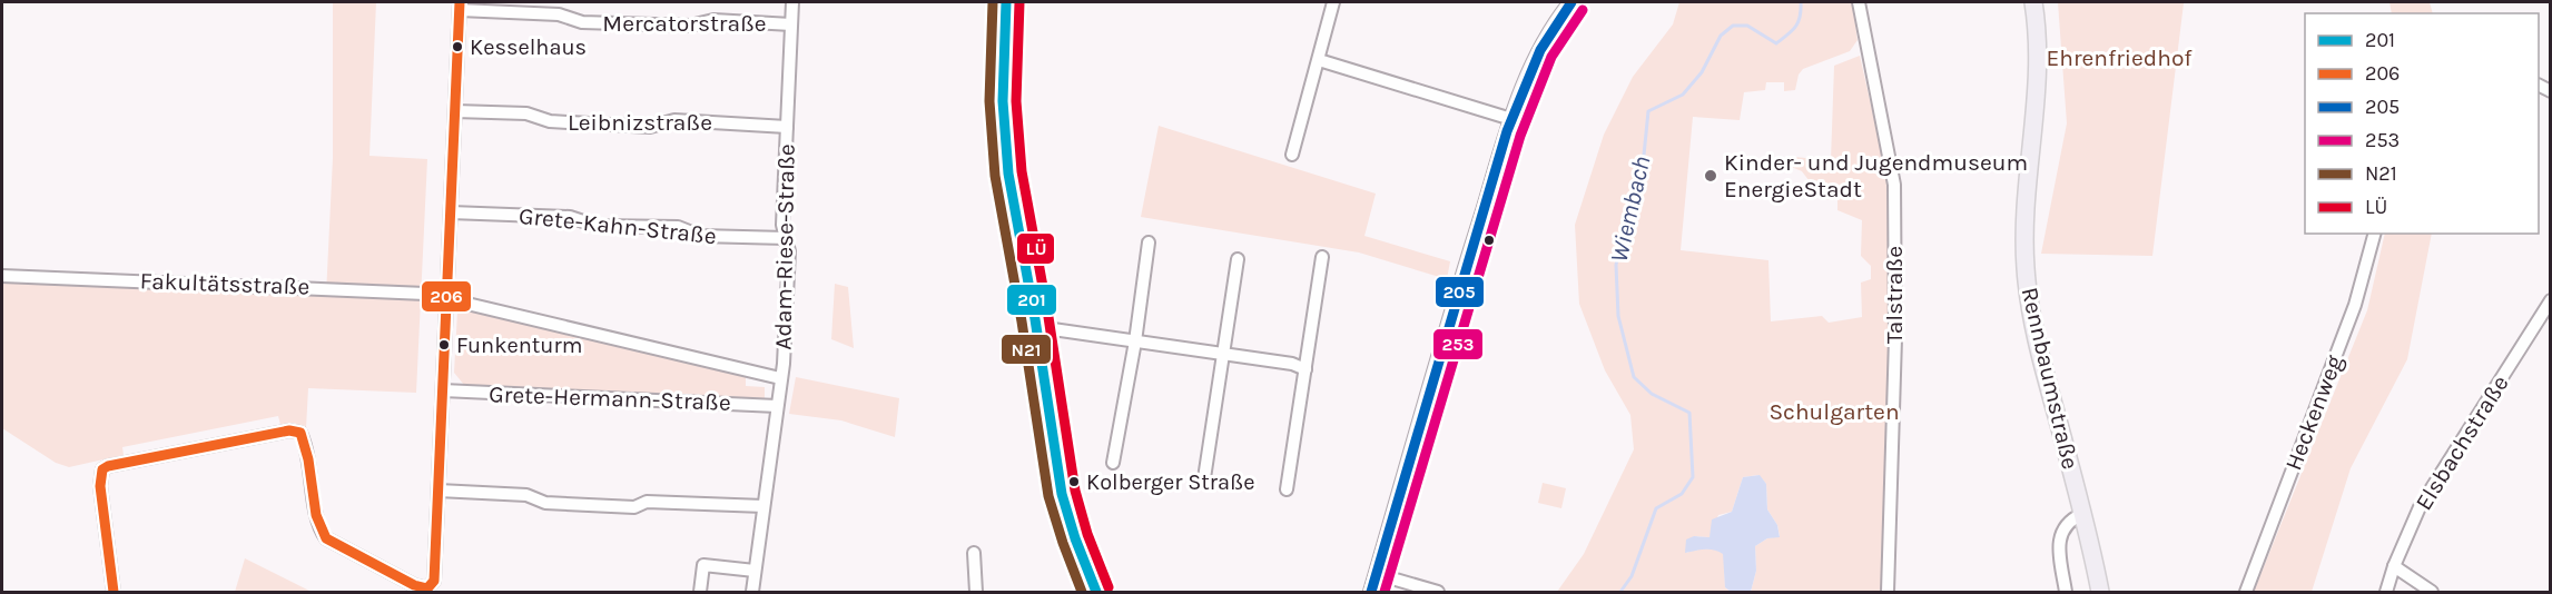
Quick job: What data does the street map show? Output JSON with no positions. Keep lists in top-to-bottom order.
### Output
{
  "streets": {
    "main road": ["Rennbaumstraße"],
    "street": [
      "Mercatorstraße",
      "Leibnizstraße",
      "Grete-Kahn-Straße",
      "Adam-Riese-Straße",
      "Fakultätsstraße",
      "Talstraße",
      "Grete-Hermann-Straße",
      "Heckenweg",
      "Elsbachstraße"
    ]
  },
  "crossings": [
    ["Mercatorstraße", "Adam-Riese-Straße"],
    ["Leibnizstraße", "Adam-Riese-Straße"],
    ["Grete-Kahn-Straße", "Adam-Riese-Straße"],
    ["Adam-Riese-Straße", "Fakultätsstraße"],
    ["Adam-Riese-Straße", "Grete-Hermann-Straße"]
  ],
  "water": ["Wiembach"],
  "parks": ["Ehrenfriedhof", "Schulgarten"],
  "places": [
    "Kesselhaus",
    "Kinder- und Jugendmuseum EnergieStadt",
    "Funkenturm",
    "Kolberger Straße"
  ],
  "lines": [
    "transit line 201",
    "transit line 206",
    "transit line 205",
    "transit line N21",
    "transit line LÜ",
    "transit line 253"
  ],
  "legend": [
    "201",
    "206",
    "205",
    "253",
    "N21",
    "LÜ"
  ]
}
